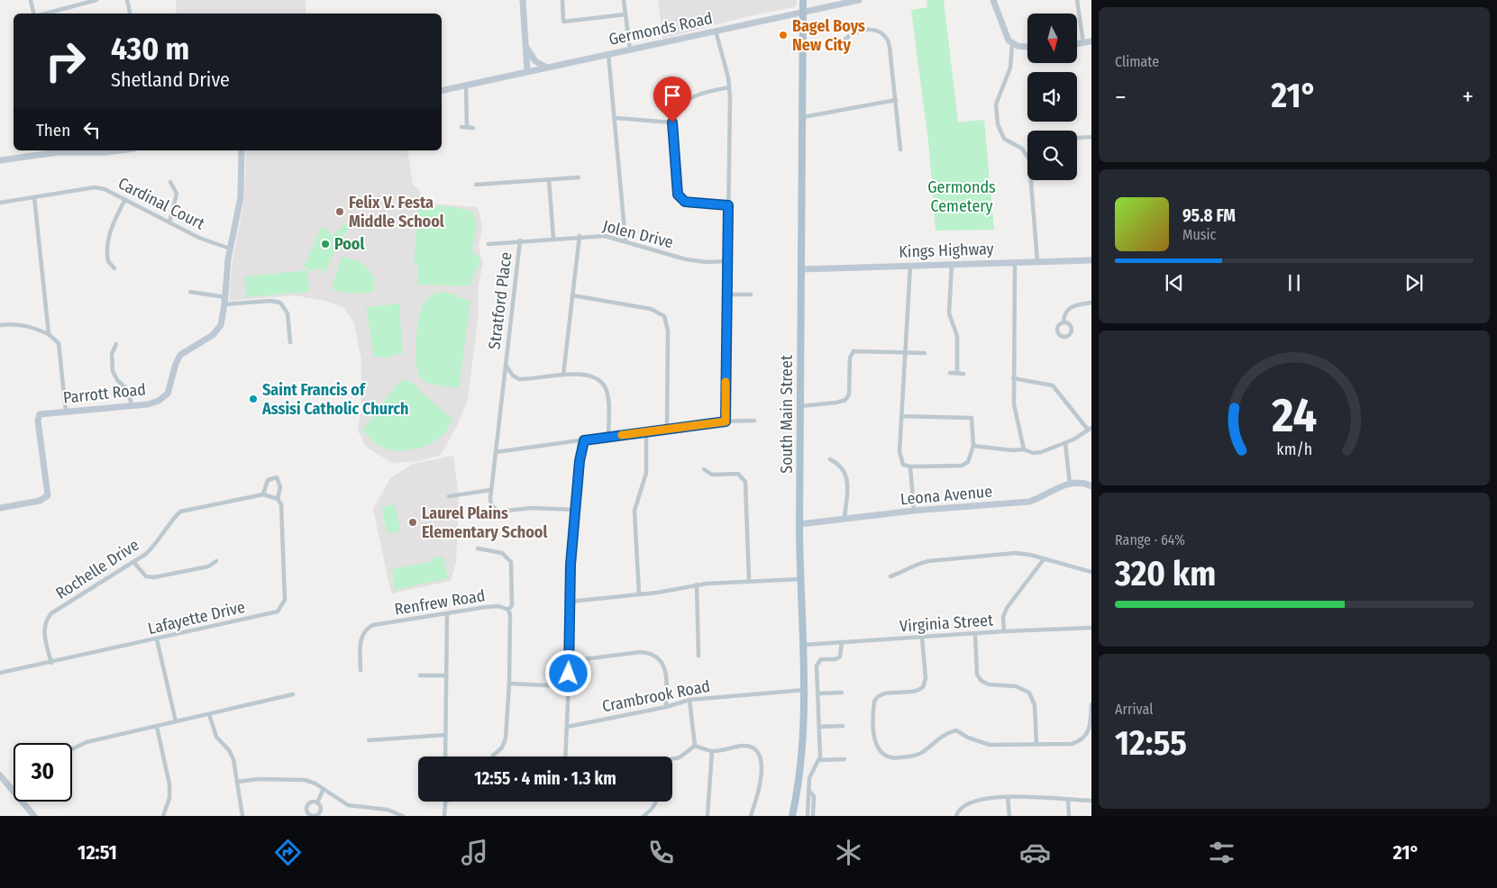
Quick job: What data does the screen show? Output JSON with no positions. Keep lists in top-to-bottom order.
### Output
{
  "streets": {
    "main road": ["South Main Street"],
    "street": [
      "Germonds Road",
      "Cardinal Court",
      "Jolen Drive",
      "Kings Highway",
      "Stratford Place",
      "Parrott Road",
      "Leona Avenue",
      "Rochelle Drive",
      "Renfrew Road",
      "Lafayette Drive",
      "Virginia Street",
      "Crambrook Road"
    ]
  },
  "crossings": [
    ["Germonds Road", "South Main Street"],
    ["Cardinal Court", "Parrott Road"],
    ["Jolen Drive", "Stratford Place"],
    ["Kings Highway", "South Main Street"],
    ["South Main Street", "Leona Avenue"],
    ["South Main Street", "Virginia Street"],
    ["South Main Street", "Crambrook Road"],
    ["Rochelle Drive", "Lafayette Drive"]
  ],
  "parks": ["Germonds Cemetery"],
  "places": [
    "Bagel Boys New City",
    "Felix V. Festa Middle School",
    "Pool",
    "Saint Francis of Assisi Catholic Church",
    "Laurel Plains Elementary School"
  ],
  "north": "bottom",
  "page": {
    "tile": [
      "Climate",
      ["Range · 64%", "320 km"],
      ["Arrival", "12:55"]
    ],
    "turn": ["430 m", "Shetland Drive"],
    "heat": ["−", "21°", "+"],
    "then": "Then",
    "song": ["95.8 FM", "Music"],
    "limit": "30",
    "trip": "12:55 · 4 min · 1.3 km",
    "tabs": ["12:51", "21°"],
    "gauge": ["24", "km/h"]
  }
}
